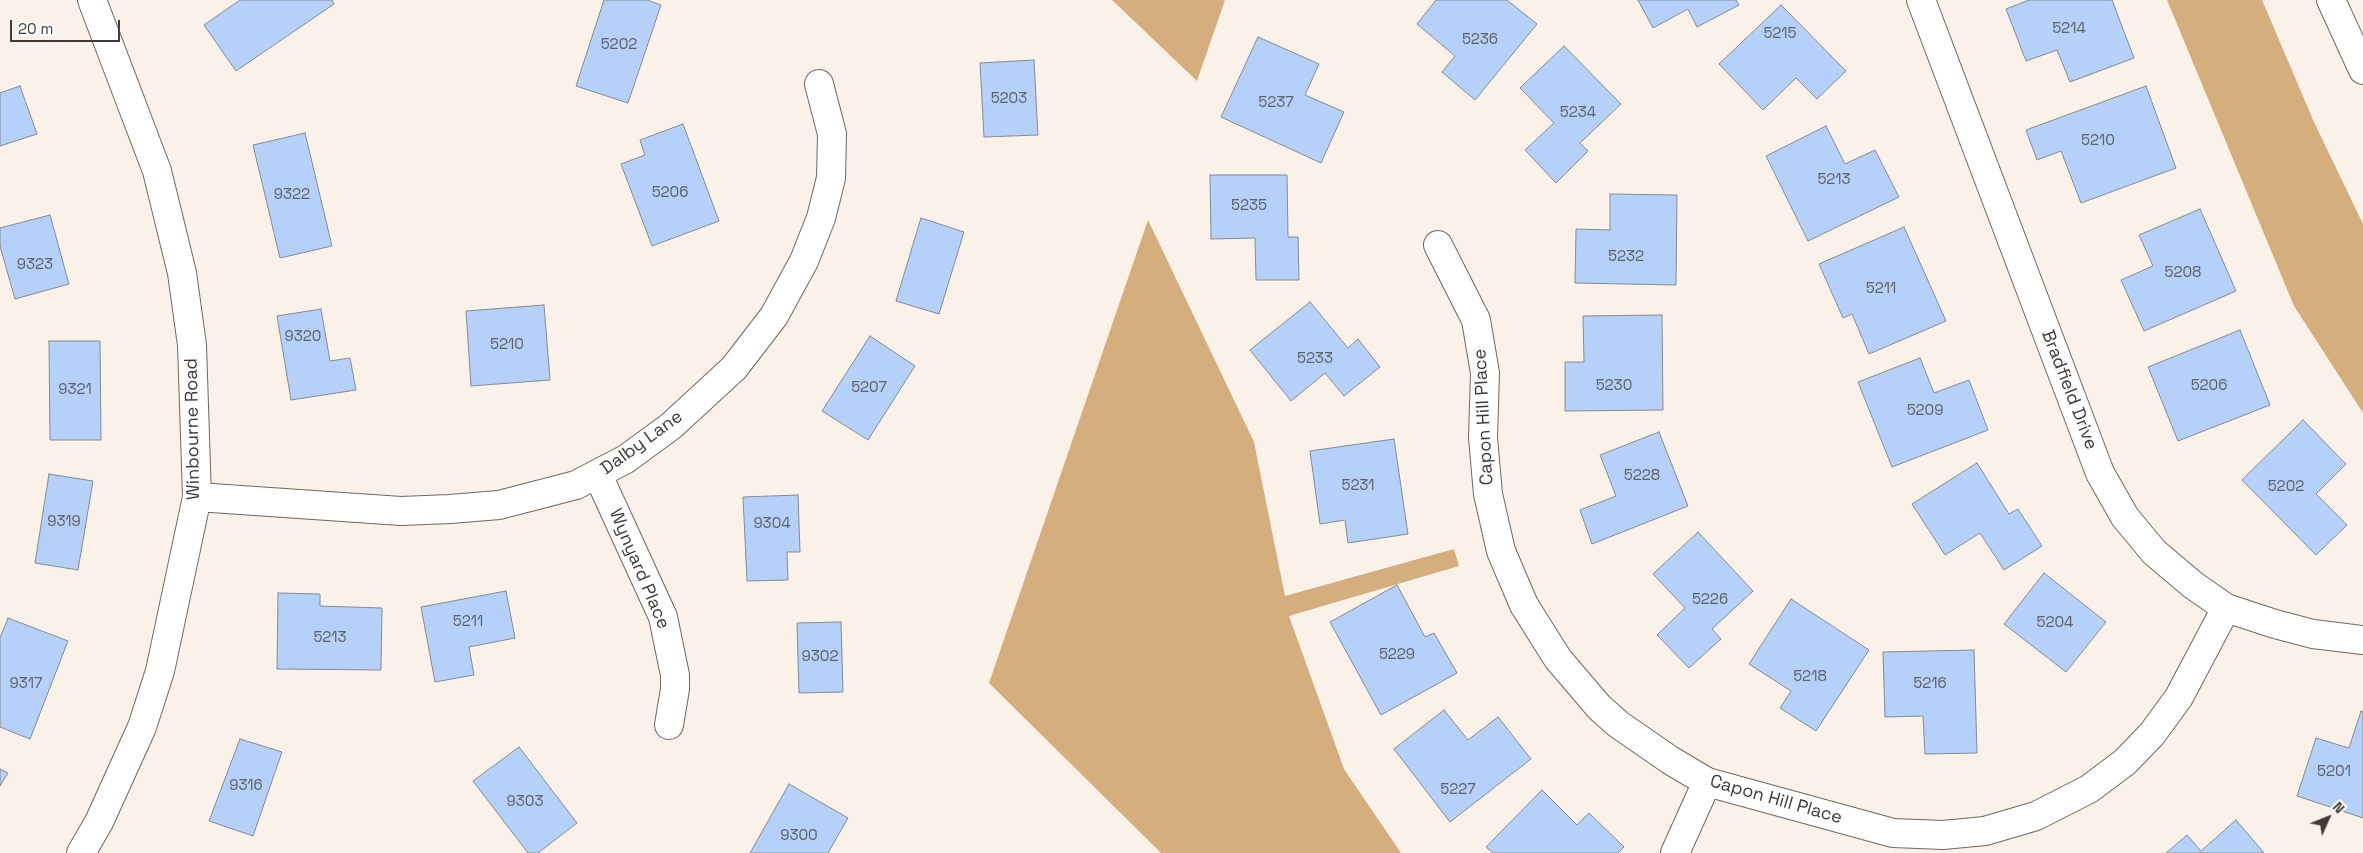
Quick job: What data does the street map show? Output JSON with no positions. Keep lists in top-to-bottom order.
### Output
{
  "streets": {
    "street": [
      "Bradfield Drive",
      "Capon Hill Place",
      "Winbourne Road",
      "Dalby Lane",
      "Wynyard Place"
    ]
  },
  "crossings": [
    ["Bradfield Drive", "Capon Hill Place"],
    ["Winbourne Road", "Dalby Lane"],
    ["Dalby Lane", "Wynyard Place"]
  ],
  "house_numbers": [
    "5214",
    "5215",
    "5236",
    "5202",
    "5203",
    "5237",
    "5234",
    "5210",
    "5213",
    "5206",
    "9322",
    "5235",
    "5232",
    "9323",
    "5208",
    "5211",
    "9320",
    "5210",
    "5233",
    "5230",
    "5206",
    "5207",
    "9321",
    "5209",
    "5228",
    "5231",
    "5202",
    "9319",
    "9304",
    "5226",
    "5211",
    "5204",
    "5213",
    "5229",
    "9302",
    "5218",
    "9317",
    "5216",
    "5201",
    "9316",
    "5227",
    "9303",
    "9300"
  ],
  "scale_bar": "20 m",
  "north": "top right"
}
